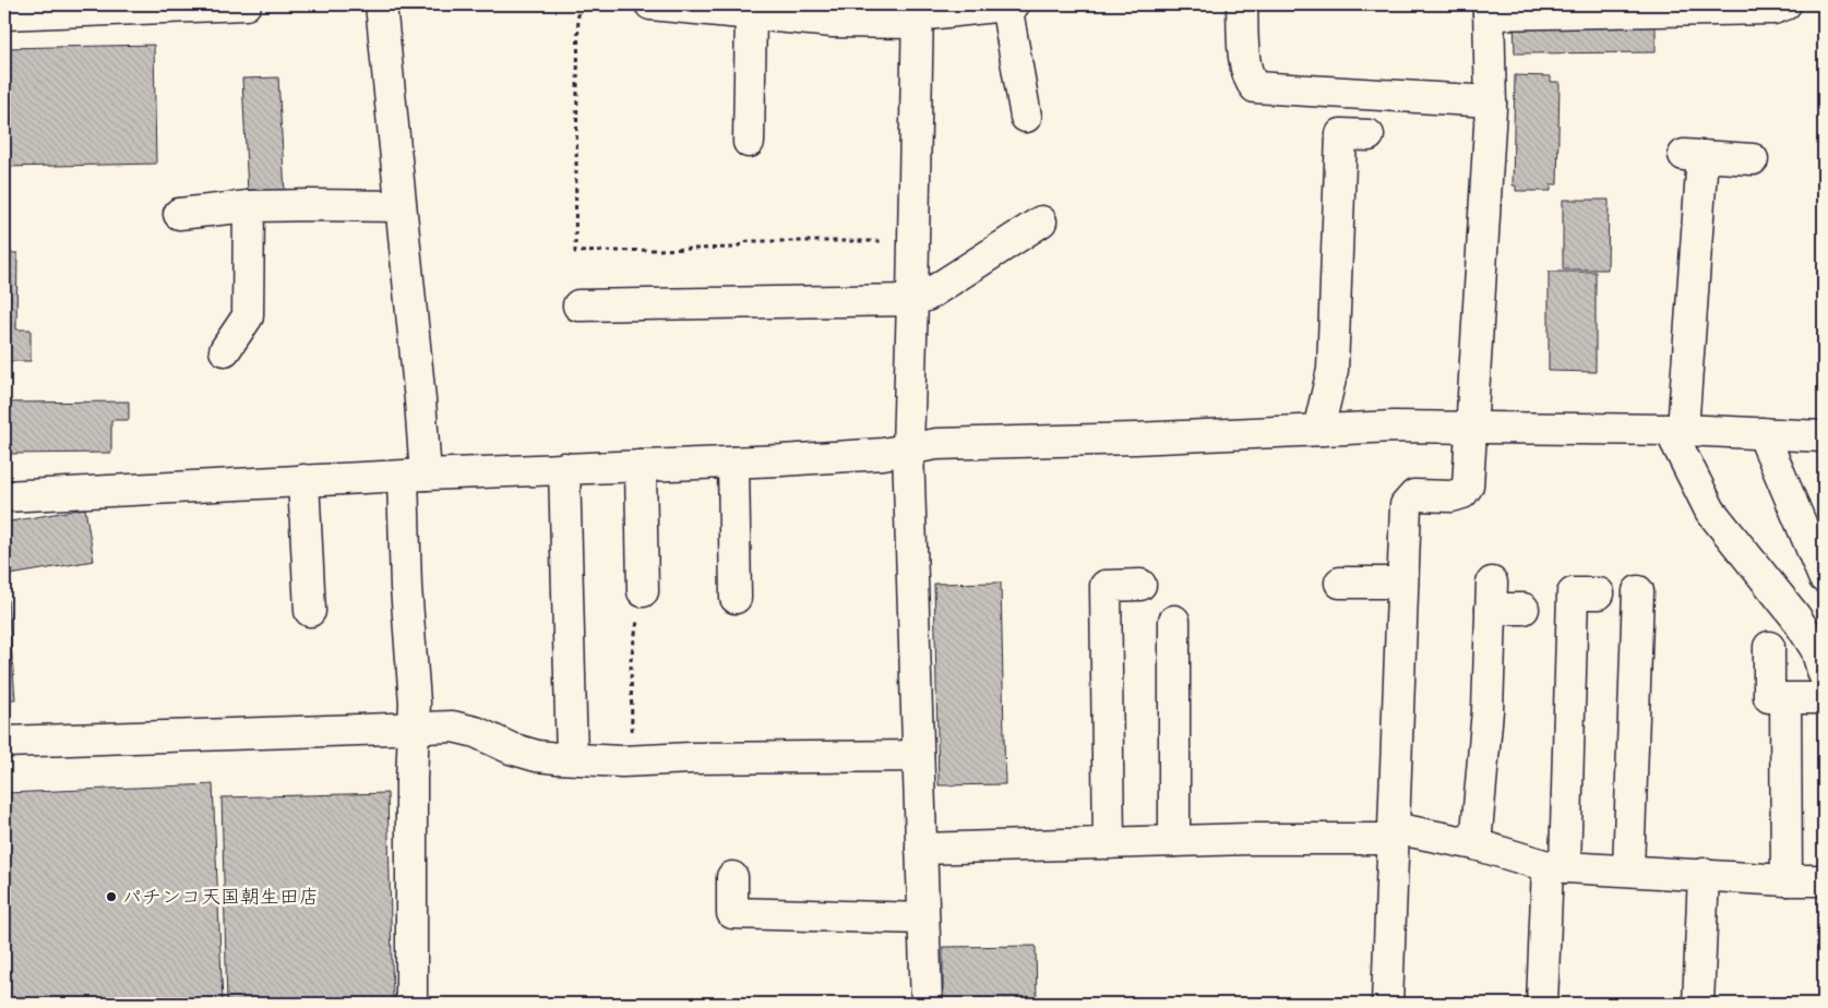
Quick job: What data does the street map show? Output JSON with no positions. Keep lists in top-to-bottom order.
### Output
{
  "places": ["パチンコ天国朝生田店"]
}
